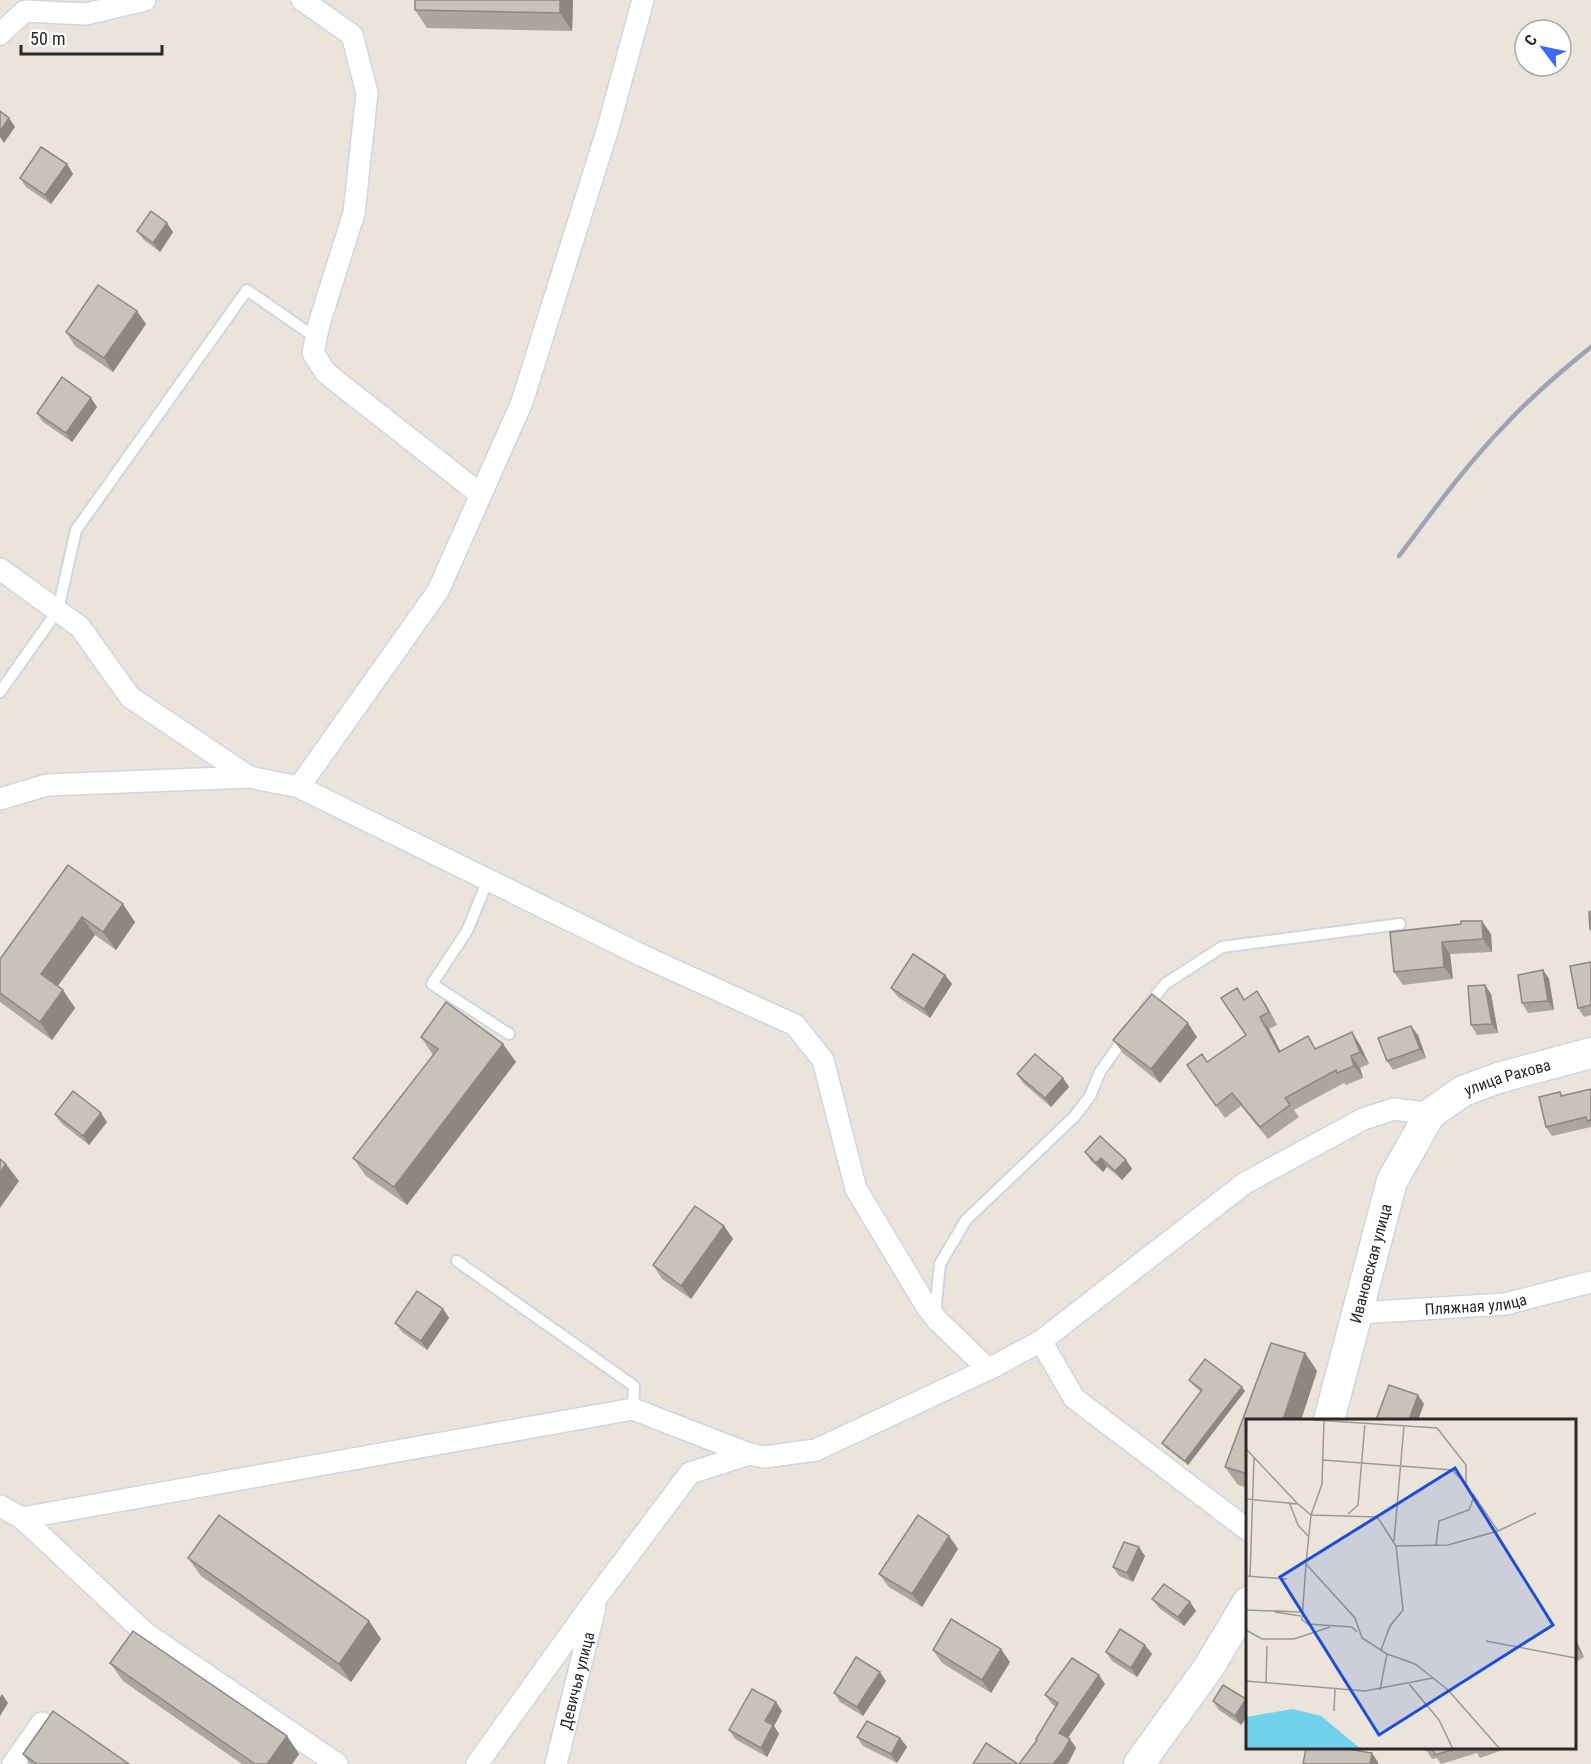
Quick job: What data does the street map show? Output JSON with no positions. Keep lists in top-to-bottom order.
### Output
{
  "streets": {
    "main road": ["улица Рахова", "Ивановская улица"],
    "street": ["Пляжная улица", "Девичья улица"]
  },
  "crossings": [
    ["улица Рахова", "Ивановская улица"],
    ["Ивановская улица", "Пляжная улица"]
  ],
  "scale_bar": "50 m",
  "north": "top left"
}
